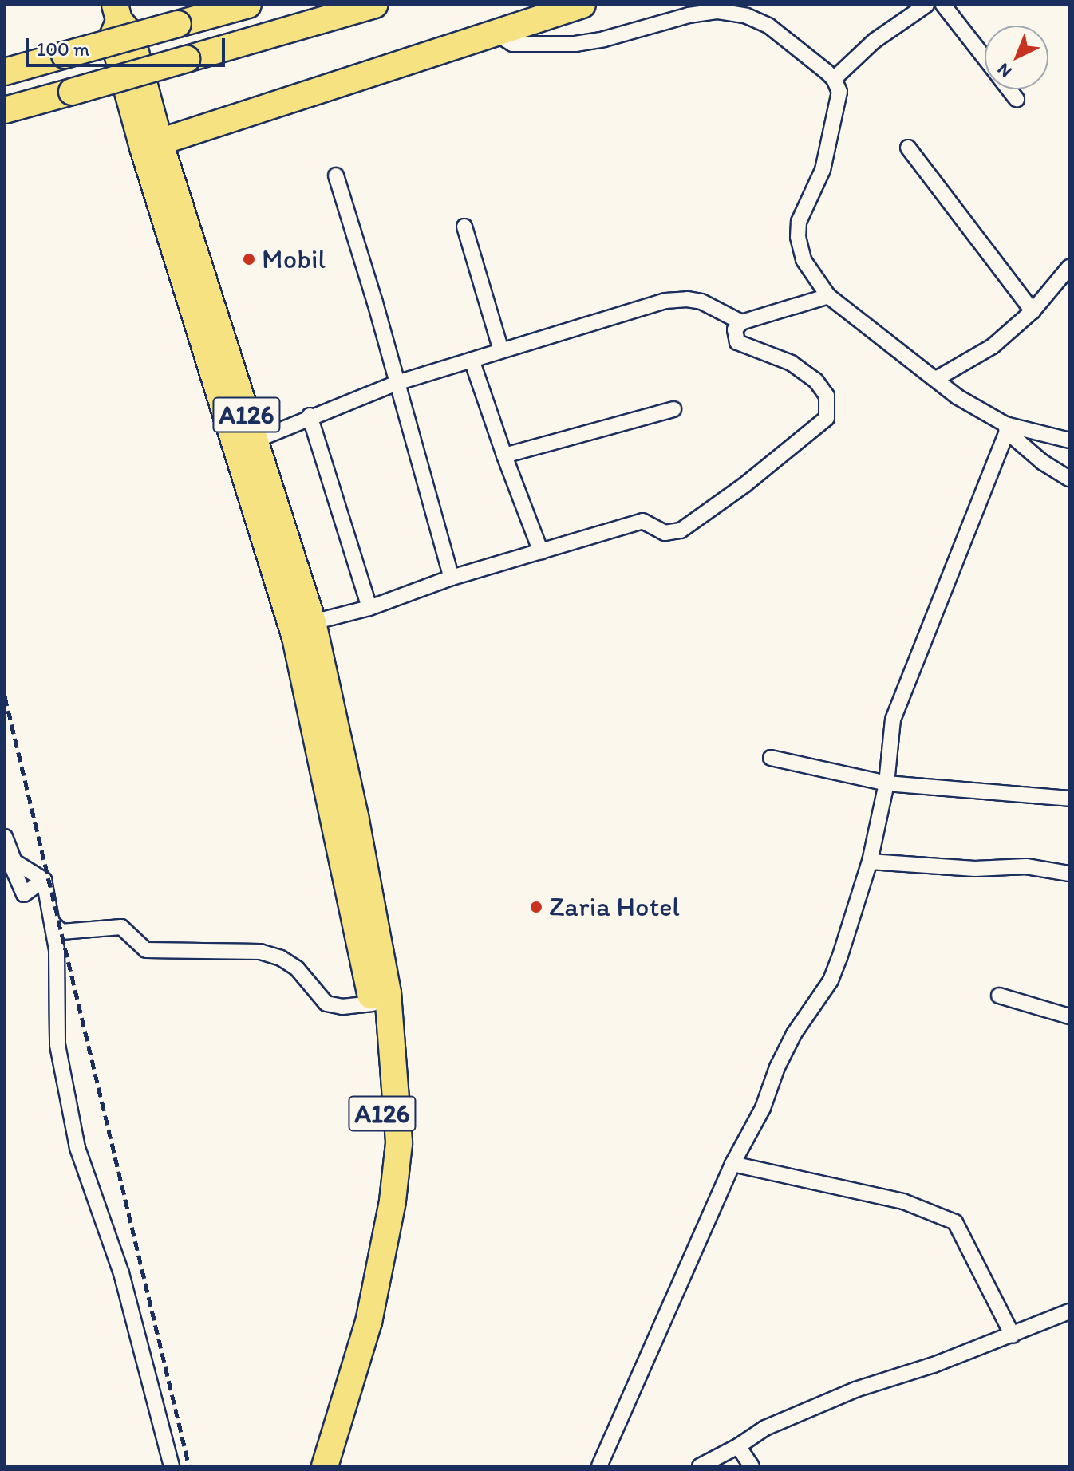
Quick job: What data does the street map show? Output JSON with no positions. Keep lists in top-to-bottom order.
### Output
{
  "streets": {
    "highway": ["A126"]
  },
  "places": ["Mobil", "Zaria Hotel"],
  "scale_bar": "100 m",
  "north": "bottom left"
}
